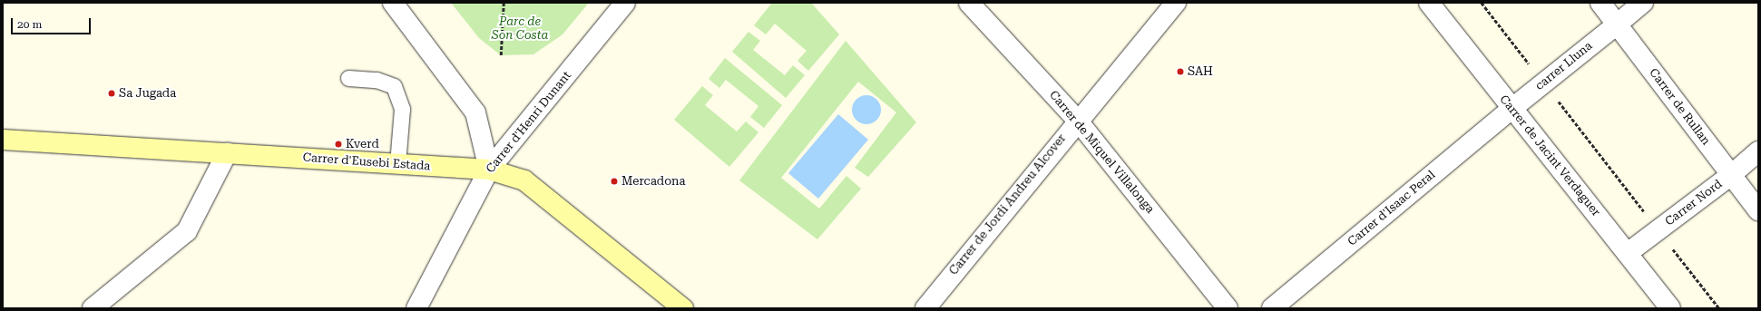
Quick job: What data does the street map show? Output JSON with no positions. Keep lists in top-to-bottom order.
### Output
{
  "streets": {
    "main road": ["Carrer d'Eusebi Estada"],
    "street": [
      "carrer Lluna",
      "Carrer de Rullan",
      "Carrer d'Henri Dunant",
      "Carrer de Miquel Villalonga",
      "Carrer de Jacint Verdaguer",
      "Carrer Nord",
      "Carrer de Jordi Andreu Alcover",
      "Carrer d'Isaac Peral"
    ]
  },
  "crossings": [
    ["carrer Lluna", "Carrer de Rullan"],
    ["carrer Lluna", "Carrer de Jacint Verdaguer"],
    ["carrer Lluna", "Carrer d'Isaac Peral"],
    ["Carrer de Rullan", "Carrer Nord"],
    ["Carrer d'Henri Dunant", "Carrer d'Eusebi Estada"],
    ["Carrer de Miquel Villalonga", "Carrer de Jordi Andreu Alcover"],
    ["Carrer de Jacint Verdaguer", "Carrer Nord"],
    ["Carrer de Jacint Verdaguer", "Carrer d'Isaac Peral"]
  ],
  "parks": ["Parc de Son Costa"],
  "places": [
    "SAH",
    "Sa Jugada",
    "Kverd",
    "Mercadona"
  ],
  "scale_bar": "20 m"
}
